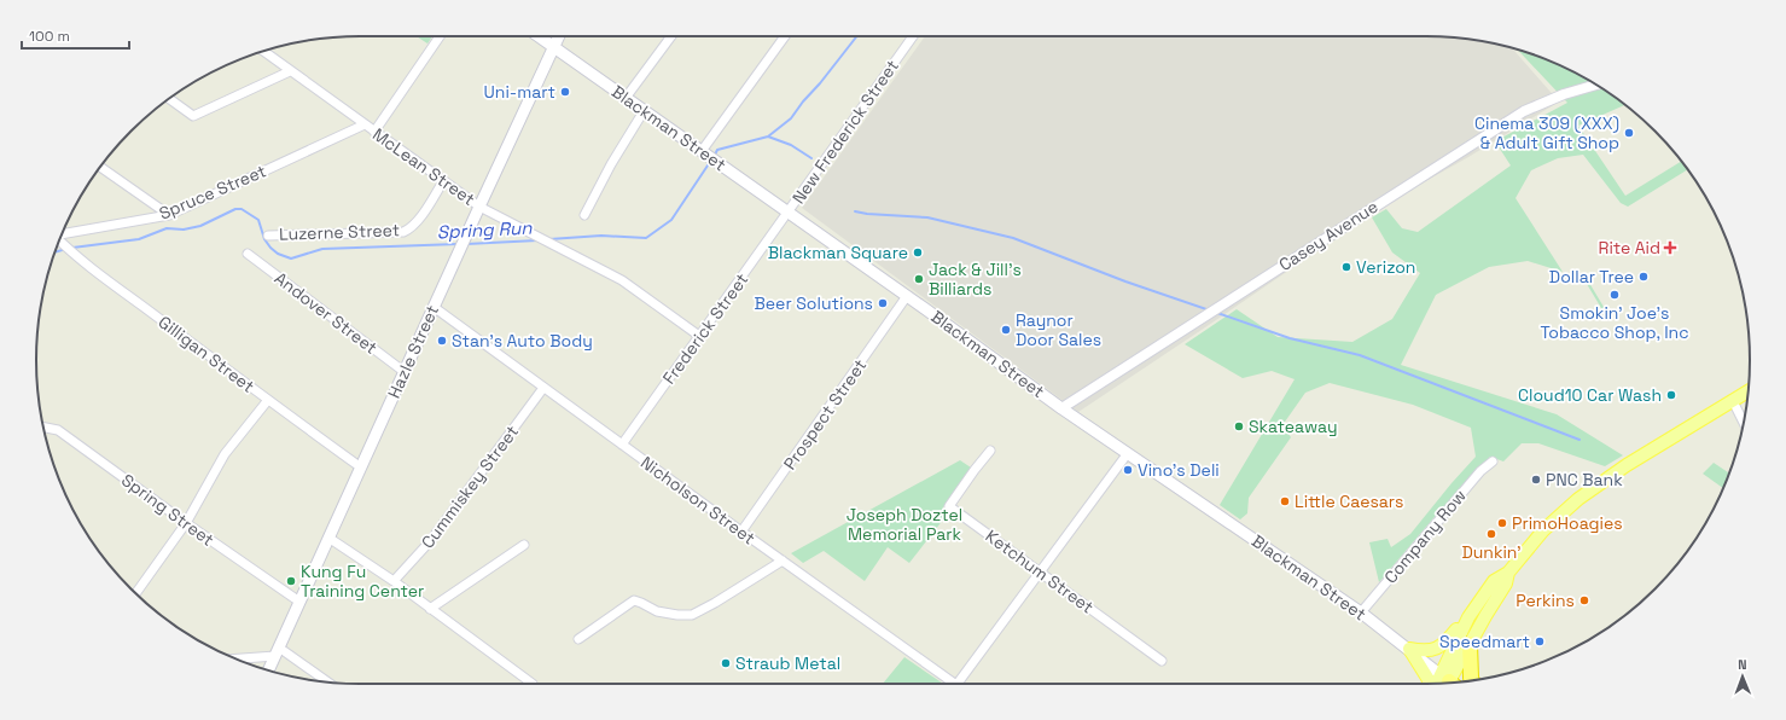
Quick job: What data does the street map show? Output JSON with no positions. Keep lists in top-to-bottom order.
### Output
{
  "streets": {
    "main road": ["Blackman Street", "Hazle Street"],
    "street": [
      "New Frederick Street",
      "McLean Street",
      "Spruce Street",
      "Luzerne Street",
      "Casey Avenue",
      "Andover Street",
      "Frederick Street",
      "Gilligan Street",
      "Prospect Street",
      "Cummiskey Street",
      "Nicholson Street",
      "Spring Street",
      "Company Row",
      "Ketchum Street"
    ]
  },
  "crossings": [
    ["Blackman Street", "New Frederick Street"],
    ["Blackman Street", "Casey Avenue"],
    ["Blackman Street", "Frederick Street"],
    ["Blackman Street", "Hazle Street"],
    ["Blackman Street", "Prospect Street"],
    ["Blackman Street", "Company Row"],
    ["New Frederick Street", "Frederick Street"],
    ["McLean Street", "Spruce Street"],
    ["McLean Street", "Luzerne Street"],
    ["McLean Street", "Frederick Street"],
    ["McLean Street", "Hazle Street"],
    ["Andover Street", "Hazle Street"],
    ["Frederick Street", "Nicholson Street"],
    ["Hazle Street", "Gilligan Street"],
    ["Hazle Street", "Nicholson Street"],
    ["Hazle Street", "Spring Street"],
    ["Prospect Street", "Nicholson Street"],
    ["Cummiskey Street", "Nicholson Street"]
  ],
  "water": ["Spring Run"],
  "parks": ["Joseph Doztel Memorial Park"],
  "places": {
    "other": [
      "Uni-mart",
      "Cinema 309 (XXX) & Adult Gift Shop",
      "Blackman Square",
      "Verizon",
      "Dollar Tree",
      "Jack & Jill's Billiards",
      "Smokin' Joe's Tobacco Shop, Inc",
      "Beer Solutions",
      "Raynor Door Sales",
      "Stan's Auto Body",
      "Cloud10 Car Wash",
      "Skateaway",
      "Vino's Deli",
      "PNC Bank",
      "Little Caesars",
      "PrimoHoagies",
      "Dunkin'",
      "Kung Fu Training Center",
      "Perkins",
      "Speedmart",
      "Straub Metal"
    ],
    "health": ["Rite Aid"]
  },
  "scale_bar": "100 m",
  "north": "top"
}
